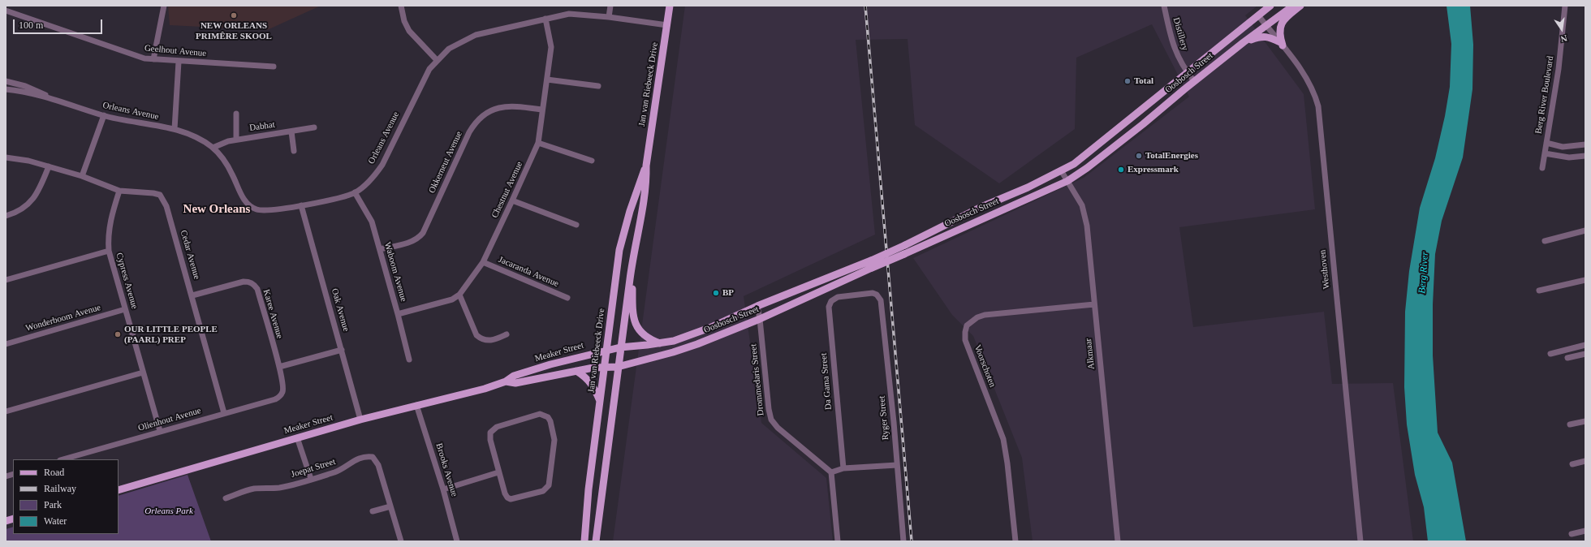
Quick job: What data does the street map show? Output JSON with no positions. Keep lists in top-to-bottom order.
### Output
{
  "streets": {
    "main road": ["Oosbosch Street", "Jan van Riebeeck Drive", "Meaker Street"],
    "street": [
      "Distillery",
      "Geelhout Avenue",
      "Berg River Boulevard",
      "Orleans Avenue",
      "Dabhat",
      "Okkerneut Avenue",
      "Chestnut Avenue",
      "Cedar Avenue",
      "Westhoven",
      "Waboom Avenue",
      "Jacaranda Avenue",
      "Cypress Avenue",
      "Oak Avenue",
      "Karee Avenue",
      "Wonderboom Avenue",
      "Alkmaar",
      "Voorschoten",
      "Drommedaris Street",
      "Da Gama Street",
      "Ryger Street",
      "Olienhout Avenue",
      "Joepat Street",
      "Brooks Avenue"
    ]
  },
  "crossings": [
    ["Distillery", "Oosbosch Street"],
    ["Oosbosch Street", "Jan van Riebeeck Drive"],
    ["Oosbosch Street", "Westhoven"],
    ["Oosbosch Street", "Meaker Street"],
    ["Oosbosch Street", "Alkmaar"],
    ["Oosbosch Street", "Drommedaris Street"],
    ["Jan van Riebeeck Drive", "Orleans Avenue"],
    ["Jan van Riebeeck Drive", "Meaker Street"],
    ["Orleans Avenue", "Dabhat"],
    ["Orleans Avenue", "Chestnut Avenue"],
    ["Orleans Avenue", "Waboom Avenue"],
    ["Orleans Avenue", "Oak Avenue"],
    ["Okkerneut Avenue", "Chestnut Avenue"],
    ["Okkerneut Avenue", "Waboom Avenue"],
    ["Chestnut Avenue", "Waboom Avenue"],
    ["Chestnut Avenue", "Jacaranda Avenue"],
    ["Cedar Avenue", "Cypress Avenue"],
    ["Cedar Avenue", "Karee Avenue"],
    ["Cedar Avenue", "Olienhout Avenue"],
    ["Cypress Avenue", "Wonderboom Avenue"],
    ["Cypress Avenue", "Olienhout Avenue"],
    ["Oak Avenue", "Meaker Street"],
    ["Karee Avenue", "Olienhout Avenue"],
    ["Meaker Street", "Brooks Avenue"],
    ["Alkmaar", "Voorschoten"],
    ["Da Gama Street", "Ryger Street"]
  ],
  "districts": ["New Orleans"],
  "water": ["Berg River"],
  "parks": ["Orleans Park"],
  "places": [
    "NEW ORLEANS PRIMÊRE SKOOL",
    "Total",
    "TotalEnergies",
    "Expressmark",
    "BP",
    "OUR LITTLE PEOPLE (PAARL) PREP"
  ],
  "legend": [
    "Road",
    "Railway",
    "Park",
    "Water"
  ],
  "scale_bar": "100 m",
  "north": "bottom"
}
